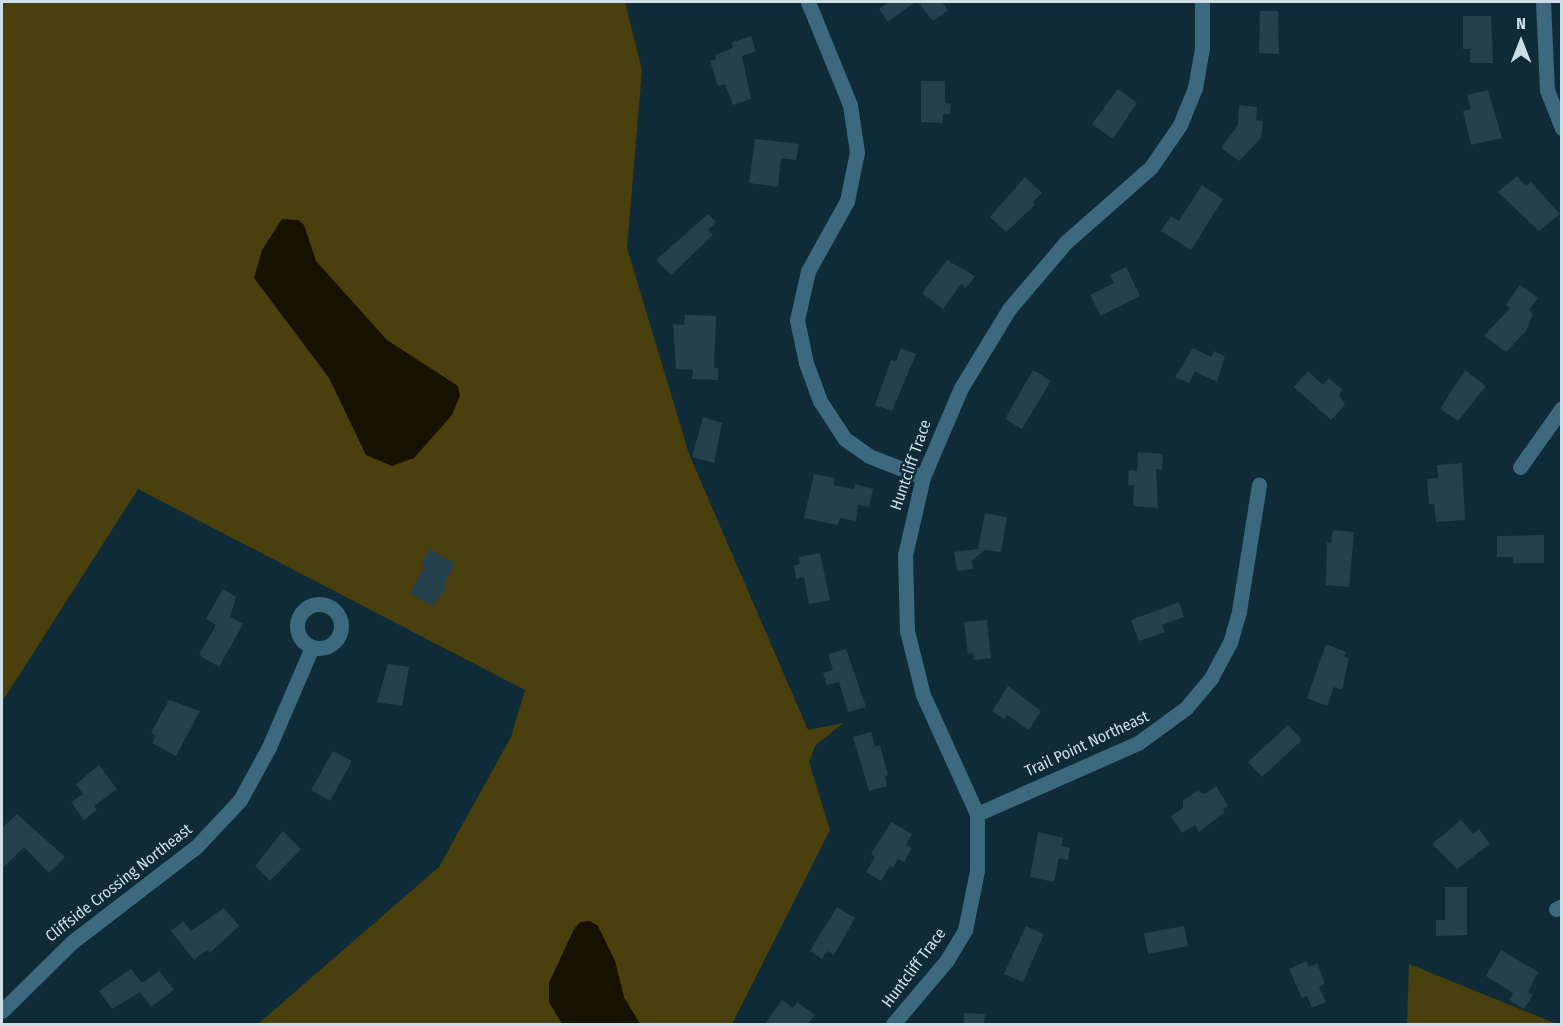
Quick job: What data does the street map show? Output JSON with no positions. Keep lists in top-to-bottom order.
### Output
{
  "streets": {
    "street": ["Huntcliff Trace", "Trail Point Northeast", "Cliffside Crossing Northeast"]
  },
  "crossings": [
    ["Huntcliff Trace", "Trail Point Northeast"]
  ],
  "north": "top"
}
